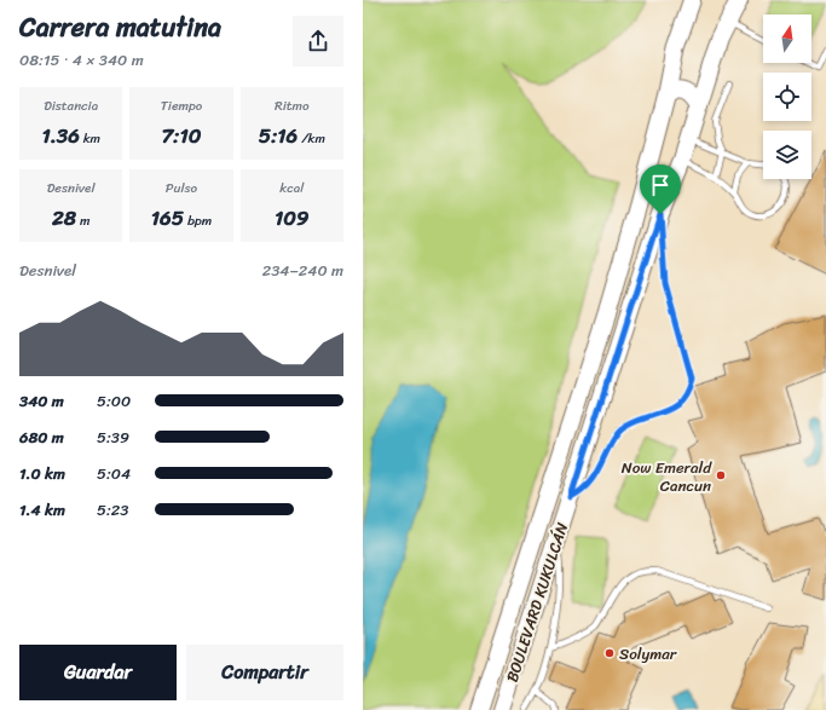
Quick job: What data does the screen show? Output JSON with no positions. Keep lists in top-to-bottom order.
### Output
{
  "streets": {
    "main road": ["BOULEVARD KUKULCÁN"]
  },
  "places": ["Now Emerald Cancun", "Solymar"],
  "north": "top",
  "page": {
    "heading": ["Carrera matutina", "08:15 · 4 × 340 m"],
    "stats": [
      ["Distancia", "1.36 km"],
      ["Tiempo", "7:10"],
      ["Ritmo", "5:16 /km"],
      ["Desnivel", "28 m"],
      ["Pulso", "165 bpm"],
      ["kcal", "109"]
    ],
    "chart": ["Desnivel", "234–240 m"],
    "list": [
      {
        "name": "340 m",
        "note": "5:00"
      },
      {
        "name": "680 m",
        "note": "5:39"
      },
      {
        "name": "1.0 km",
        "note": "5:04"
      },
      {
        "name": "1.4 km",
        "note": "5:23"
      }
    ],
    "buttons": ["Guardar", "Compartir"]
  }
}
